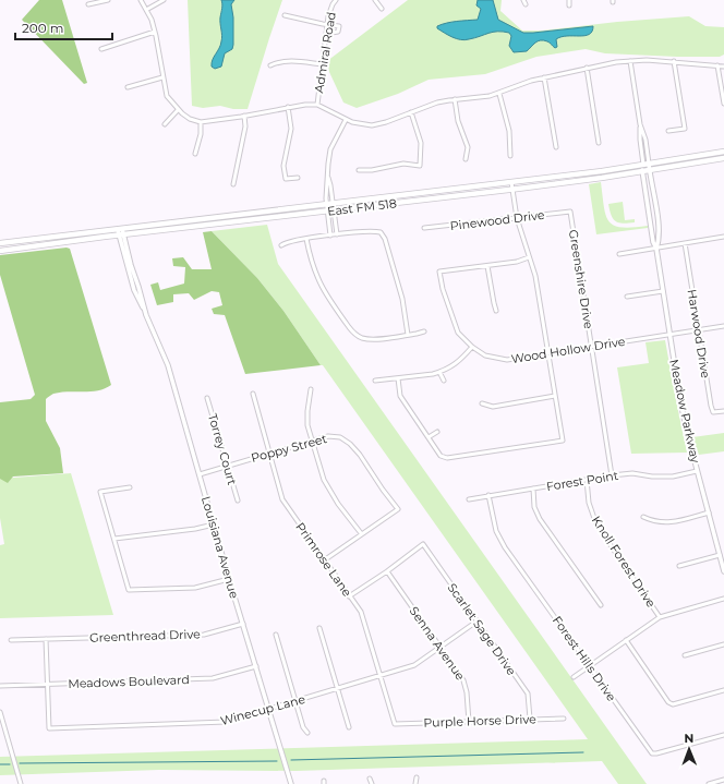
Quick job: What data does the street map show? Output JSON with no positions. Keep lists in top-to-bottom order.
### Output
{
  "streets": {
    "main road": ["East FM 518"],
    "street": [
      "Admiral Road",
      "Pinewood Drive",
      "Greenshire Drive",
      "Harwood Drive",
      "Wood Hollow Drive",
      "Meadow Parkway",
      "Poppy Street",
      "Torrey Court",
      "Forest Point",
      "Louisiana Avenue",
      "Primrose Lane",
      "Knoll Forest Drive",
      "Scarlet Sage Drive",
      "Greenthread Drive",
      "Senna Avenue",
      "Forest Hills Drive",
      "Meadows Boulevard",
      "Winecup Lane",
      "Purple Horse Drive"
    ]
  },
  "crossings": [
    ["East FM 518", "Meadow Parkway"],
    ["East FM 518", "Louisiana Avenue"],
    ["Pinewood Drive", "Greenshire Drive"],
    ["Greenshire Drive", "Wood Hollow Drive"],
    ["Greenshire Drive", "Forest Point"],
    ["Harwood Drive", "Wood Hollow Drive"],
    ["Wood Hollow Drive", "Meadow Parkway"],
    ["Meadow Parkway", "Forest Point"],
    ["Poppy Street", "Torrey Court"],
    ["Poppy Street", "Louisiana Avenue"],
    ["Poppy Street", "Primrose Lane"],
    ["Forest Point", "Knoll Forest Drive"],
    ["Forest Point", "Forest Hills Drive"],
    ["Louisiana Avenue", "Greenthread Drive"],
    ["Louisiana Avenue", "Meadows Boulevard"],
    ["Louisiana Avenue", "Winecup Lane"],
    ["Primrose Lane", "Winecup Lane"],
    ["Primrose Lane", "Purple Horse Drive"],
    ["Scarlet Sage Drive", "Senna Avenue"],
    ["Scarlet Sage Drive", "Winecup Lane"],
    ["Scarlet Sage Drive", "Purple Horse Drive"],
    ["Senna Avenue", "Winecup Lane"],
    ["Senna Avenue", "Purple Horse Drive"],
    ["Meadows Boulevard", "Winecup Lane"]
  ],
  "scale_bar": "200 m",
  "north": "top"
}
